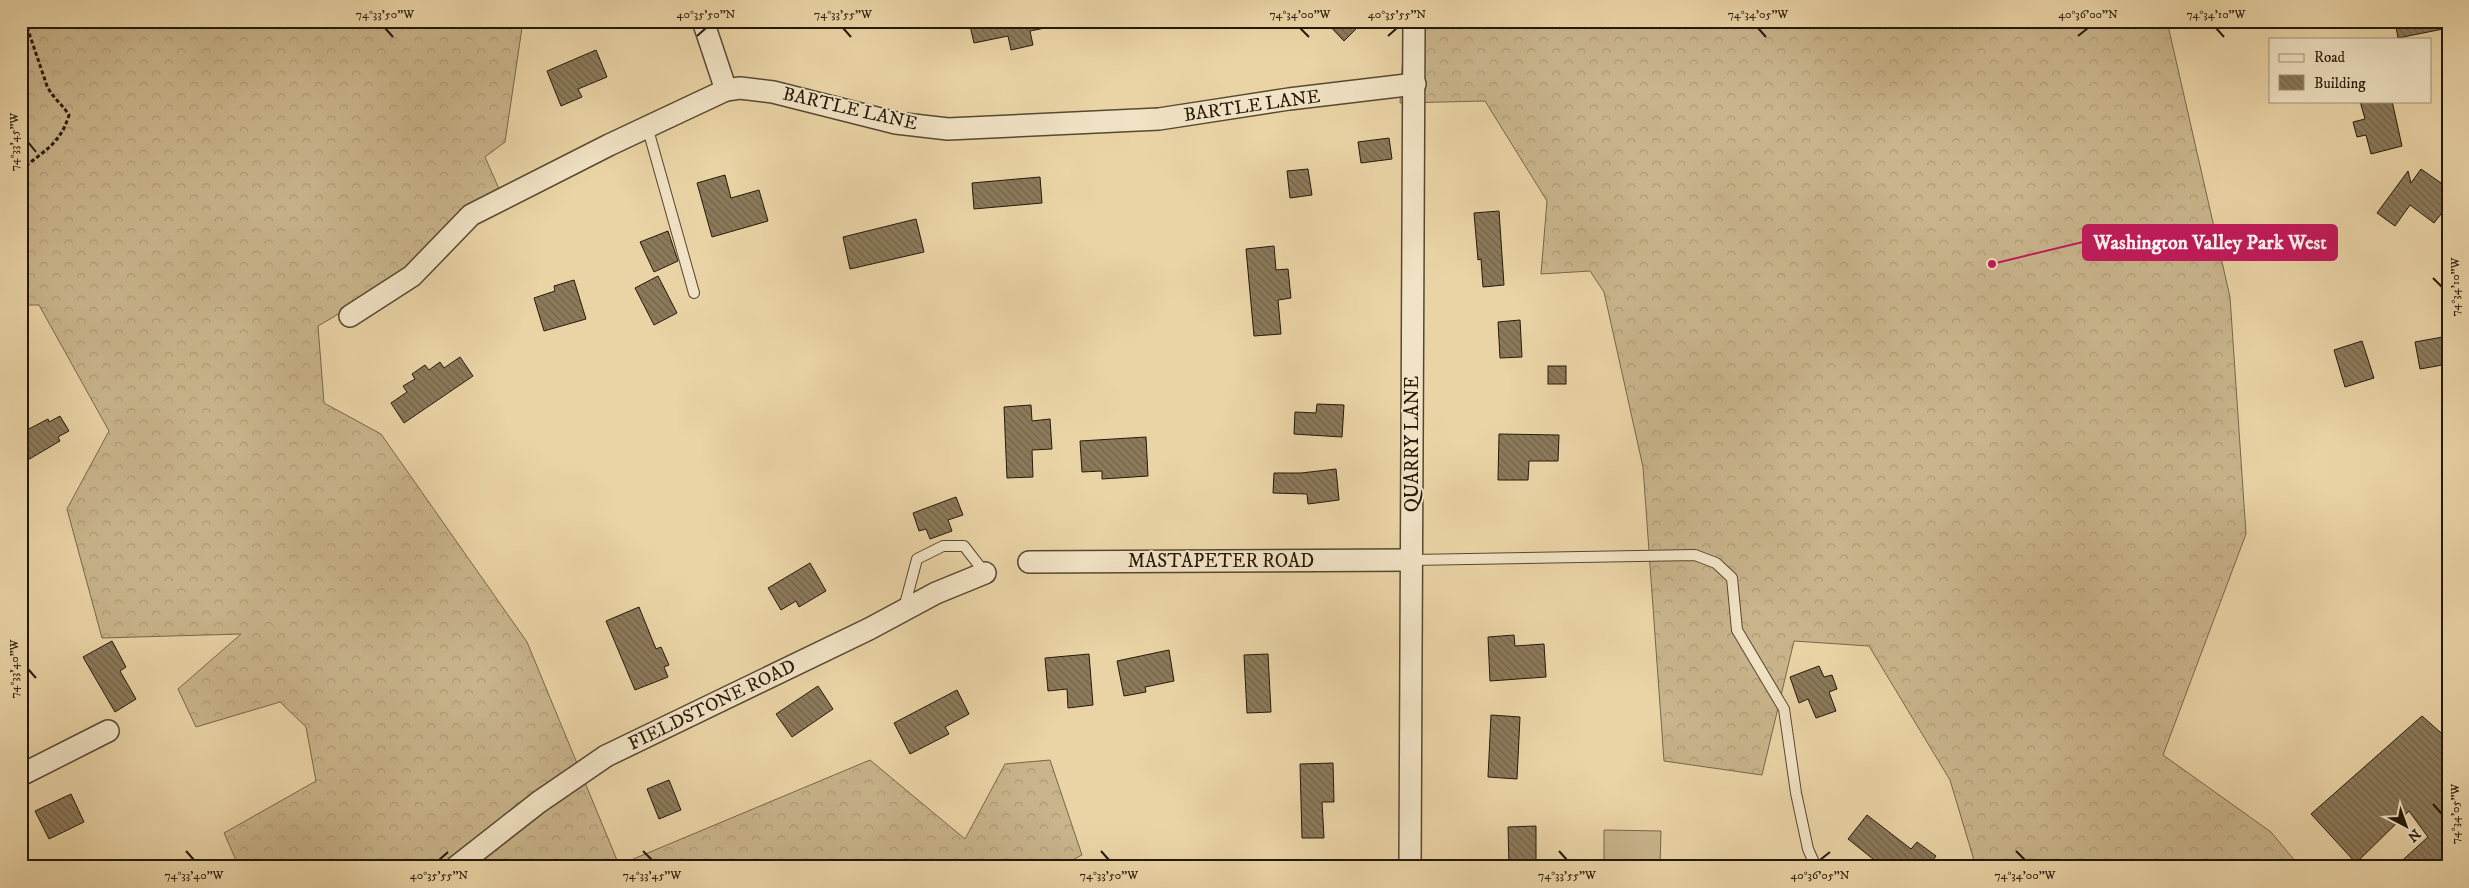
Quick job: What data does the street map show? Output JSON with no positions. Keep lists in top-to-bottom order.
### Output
{
  "streets": {
    "street": [
      "BARTLE LANE",
      "QUARRY LANE",
      "MASTAPETER ROAD",
      "FIELDSTONE ROAD"
    ]
  },
  "crossings": [
    ["BARTLE LANE", "QUARRY LANE"],
    ["QUARRY LANE", "MASTAPETER ROAD"]
  ],
  "places": ["Washington Valley Park West"],
  "legend": ["Road", "Building"],
  "north": "bottom right",
  "coordinates": [
    "74°33'50\"W",
    "40°35'50\"N",
    "74°33'55\"W",
    "74°34'00\"W",
    "40°35'55\"N",
    "74°34'05\"W",
    "40°36'00\"N",
    "74°34'10\"W",
    "74°33'45\"W",
    "74°33'40\"W",
    "40°36'05\"N"
  ]
}
